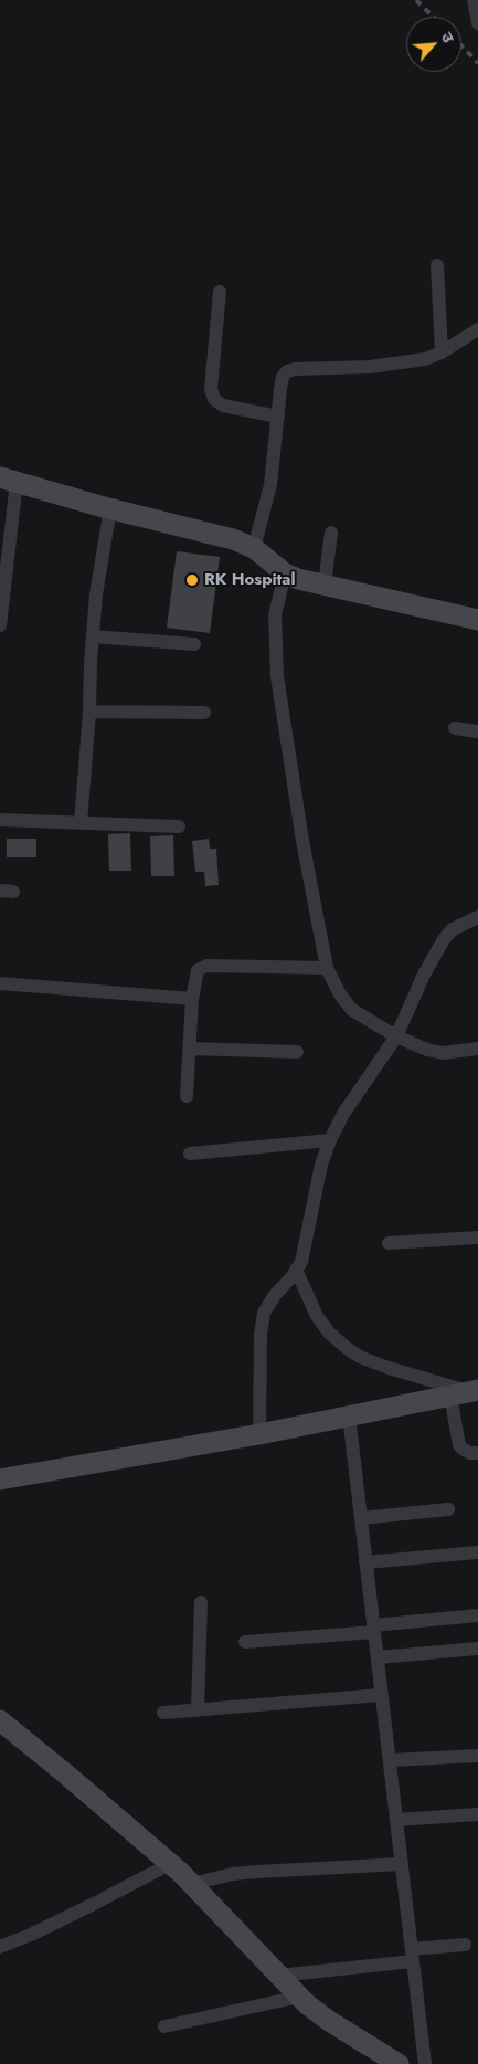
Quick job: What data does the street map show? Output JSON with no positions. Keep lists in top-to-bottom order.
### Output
{
  "places": ["RK Hospital"],
  "north": "top right"
}
